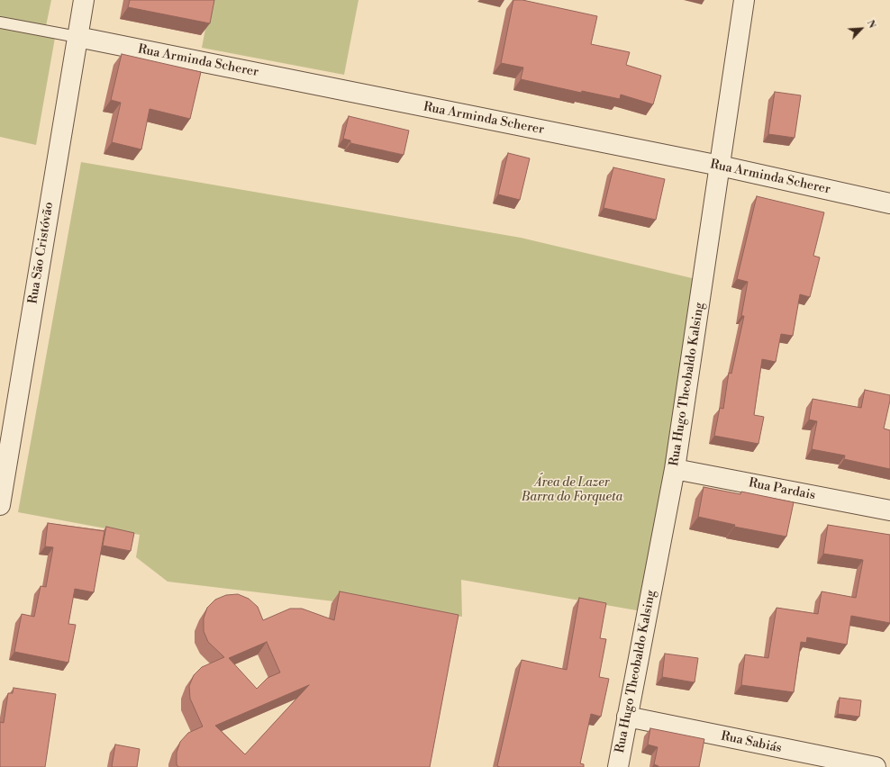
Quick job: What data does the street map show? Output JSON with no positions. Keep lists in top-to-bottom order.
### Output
{
  "streets": {
    "street": [
      "Rua Arminda Scherer",
      "Rua São Cristóvão",
      "Rua Hugo Theobaldo Kalsing",
      "Rua Pardais",
      "Rua Sabiás"
    ]
  },
  "crossings": [
    ["Rua Arminda Scherer", "Rua São Cristóvão"],
    ["Rua Arminda Scherer", "Rua Hugo Theobaldo Kalsing"],
    ["Rua Hugo Theobaldo Kalsing", "Rua Pardais"],
    ["Rua Hugo Theobaldo Kalsing", "Rua Sabiás"]
  ],
  "parks": ["Área de Lazer Barra do Forqueta"],
  "north": "top right"
}
